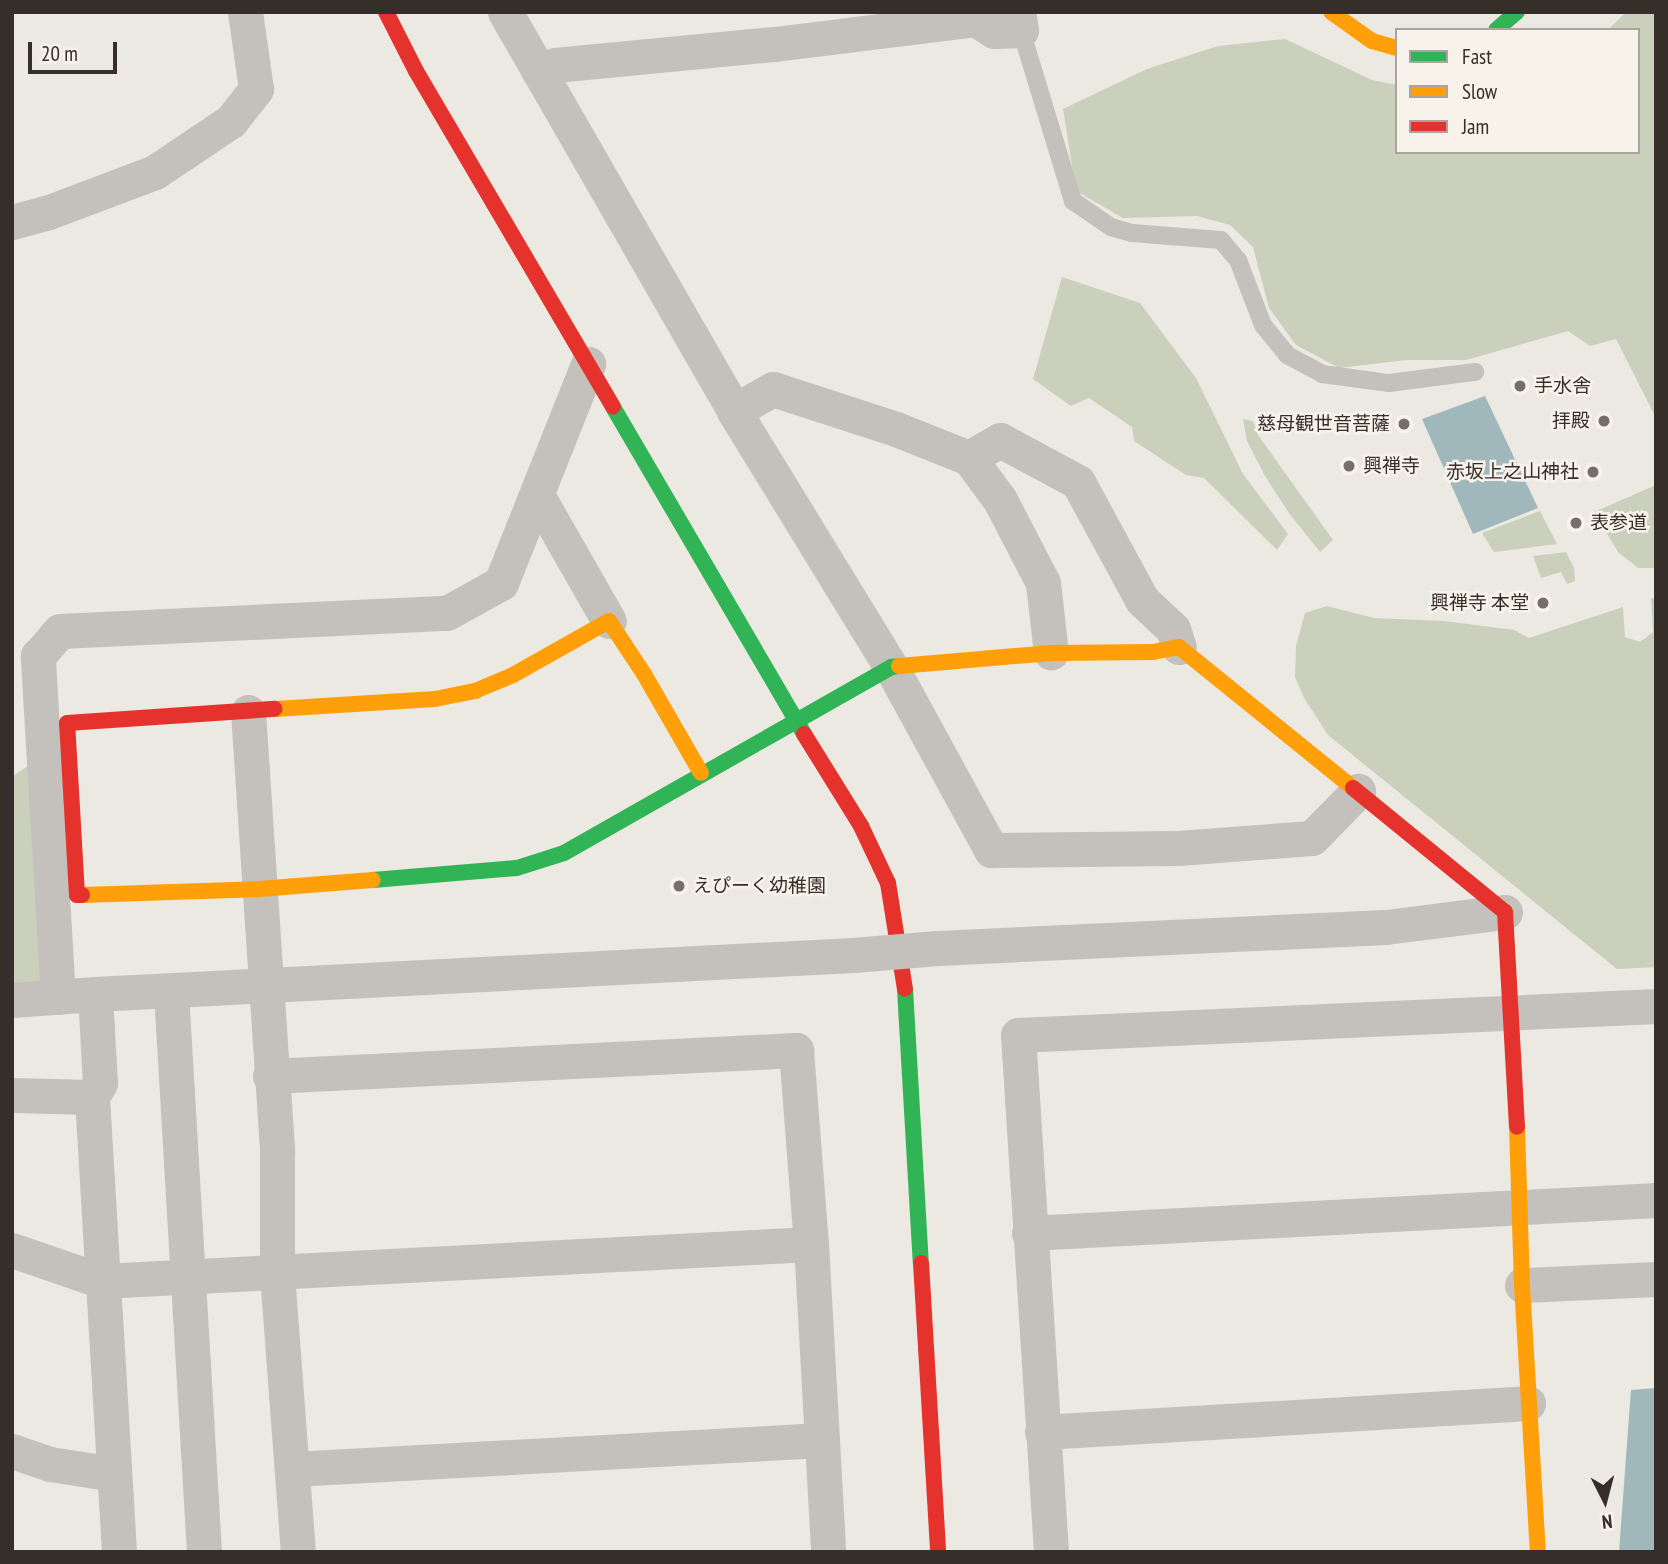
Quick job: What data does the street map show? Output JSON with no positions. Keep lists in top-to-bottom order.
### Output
{
  "places": [
    "手水舎",
    "拝殿",
    "慈母観世音菩薩",
    "興禅寺",
    "赤坂上之山神社",
    "表参道",
    "興禅寺 本堂",
    "えぴーく幼稚園"
  ],
  "legend": ["Fast", "Slow", "Jam"],
  "scale_bar": "20 m",
  "north": "bottom"
}
